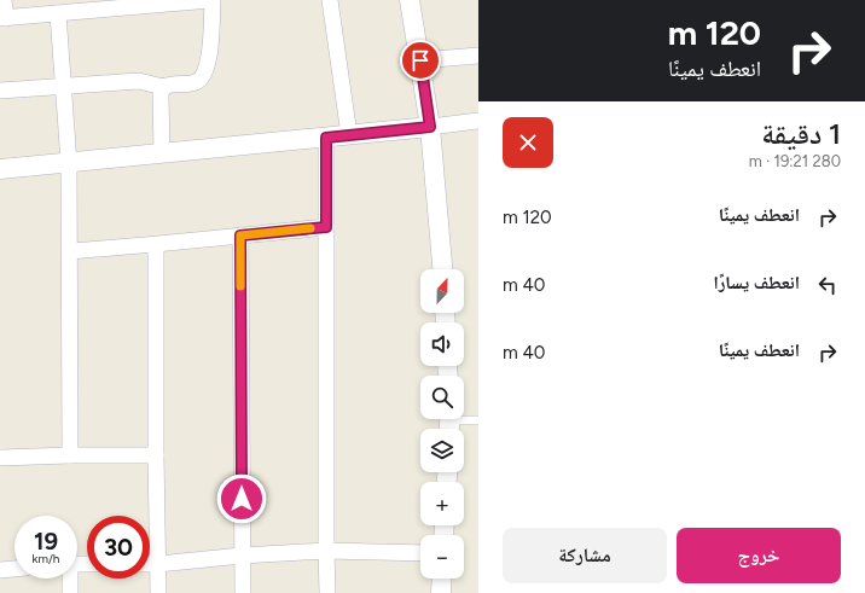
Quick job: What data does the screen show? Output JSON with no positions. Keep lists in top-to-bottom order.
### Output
{
  "north": "top",
  "page": {
    "turn": ["120 m", "انعطف يمينًا"],
    "heading": ["1 دقيقة", "280 m · 19:21"],
    "list": [
      {
        "name": "انعطف يمينًا",
        "value": "120 m"
      },
      {
        "name": "انعطف يسارًا",
        "value": "40 m"
      },
      {
        "name": "انعطف يمينًا",
        "value": "40 m"
      }
    ],
    "map_buttons": ["+", "−"],
    "speed": "19 km/h",
    "limit": "30",
    "buttons": ["خروج", "مشاركة"]
  }
}
